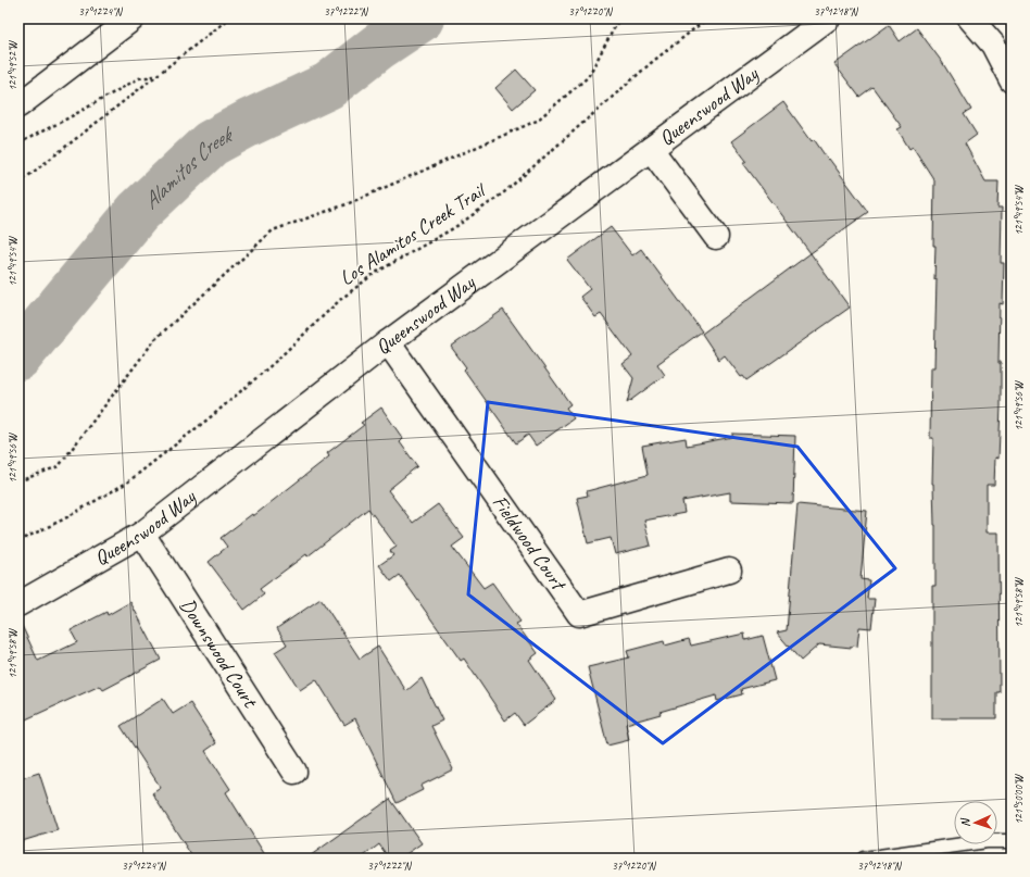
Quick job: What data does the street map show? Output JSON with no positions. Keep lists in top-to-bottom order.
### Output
{
  "streets": {
    "street": ["Queenswood Way", "Fieldwood Court", "Downswood Court"],
    "path": ["Los Alamitos Creek Trail"]
  },
  "crossings": [
    ["Queenswood Way", "Fieldwood Court"],
    ["Queenswood Way", "Downswood Court"]
  ],
  "water": ["Alamitos Creek"],
  "north": "left",
  "coordinates": [
    "37°12'24\"N",
    "37°12'22\"N",
    "37°12'20\"N",
    "37°12'18\"N",
    "121°49'52\"W",
    "121°49'54\"W",
    "121°49'56\"W",
    "121°49'58\"W",
    "121°50'00\"W"
  ]
}
